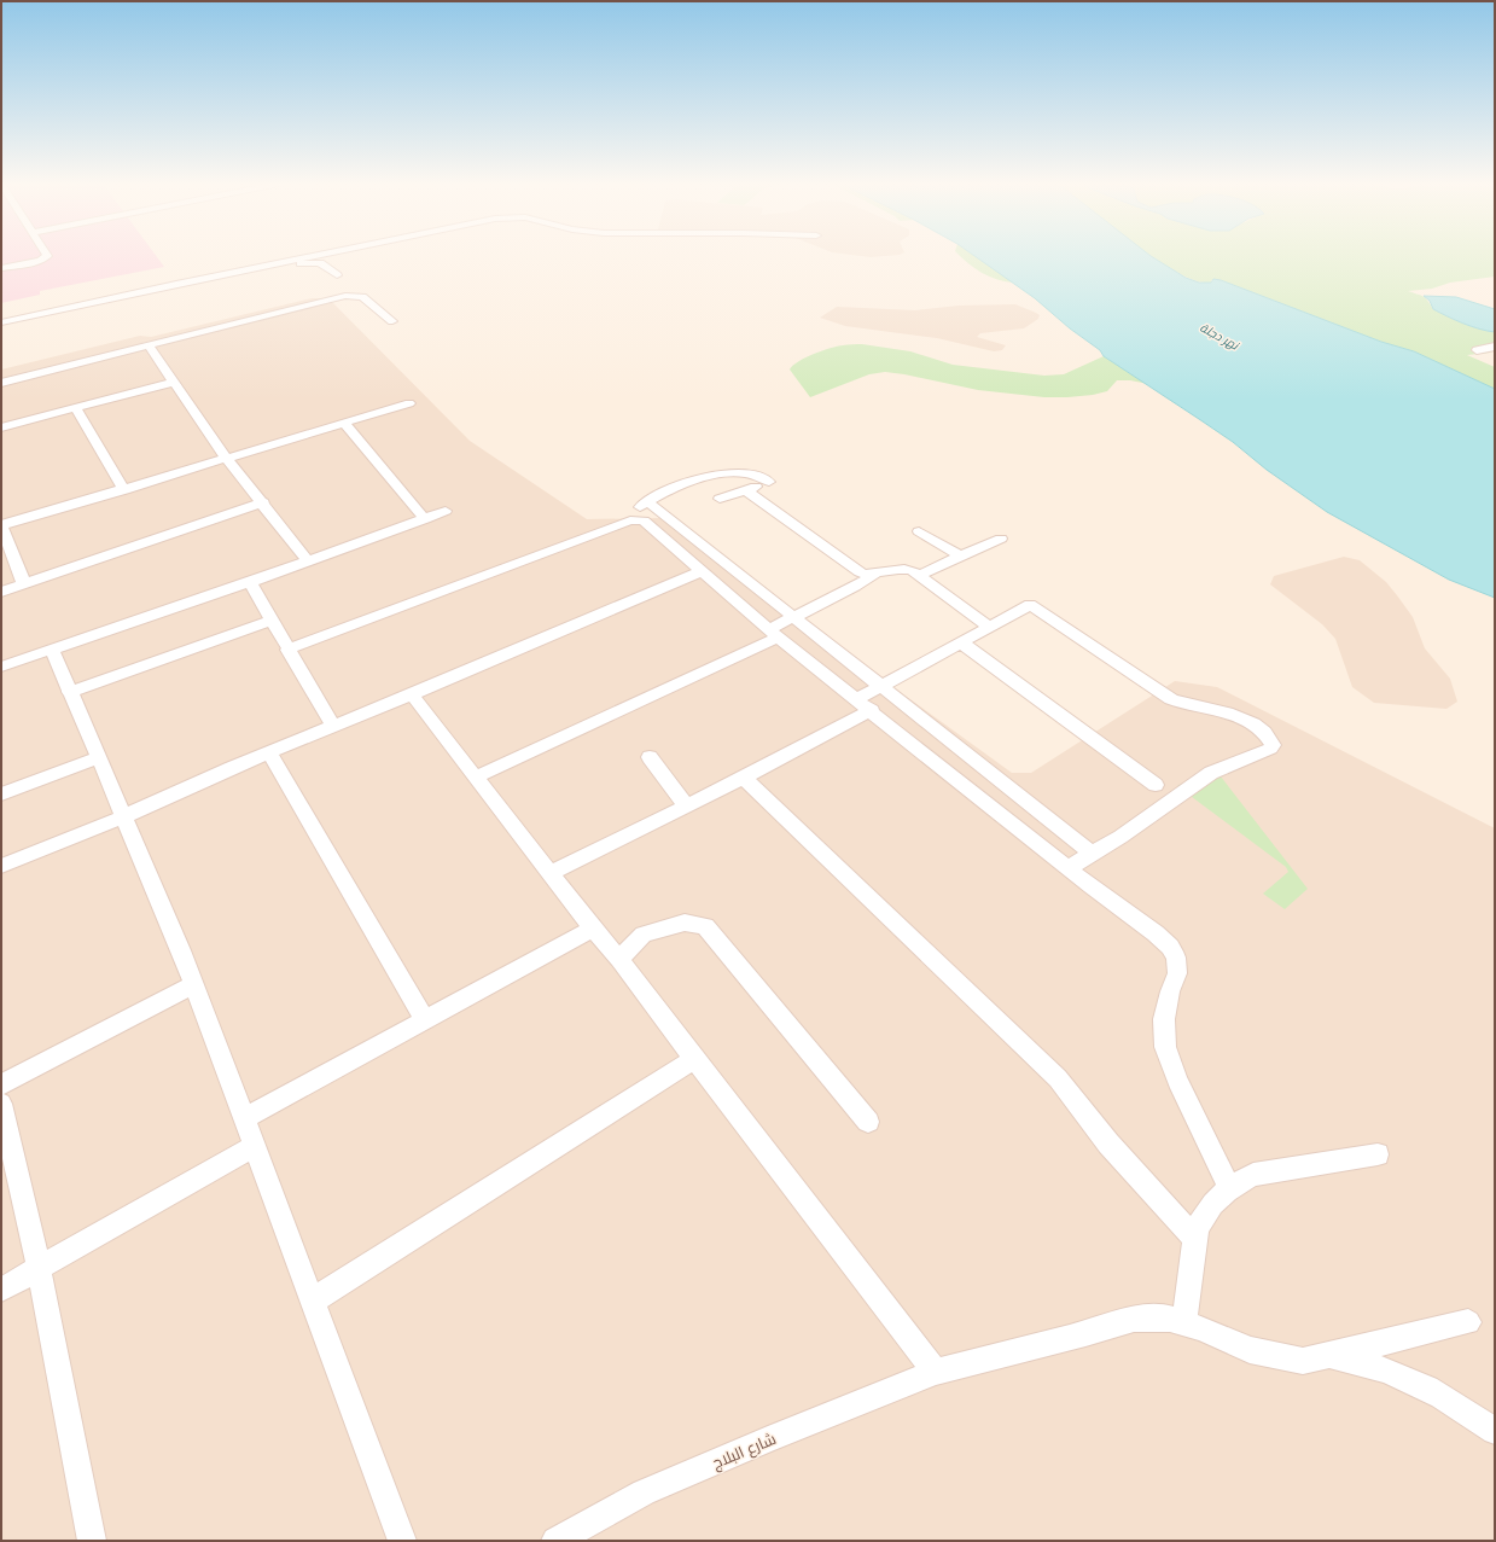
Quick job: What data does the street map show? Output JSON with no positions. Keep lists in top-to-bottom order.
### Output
{
  "streets": {
    "street": ["شارع البلاج"]
  },
  "water": ["نهر دجلة"]
}
